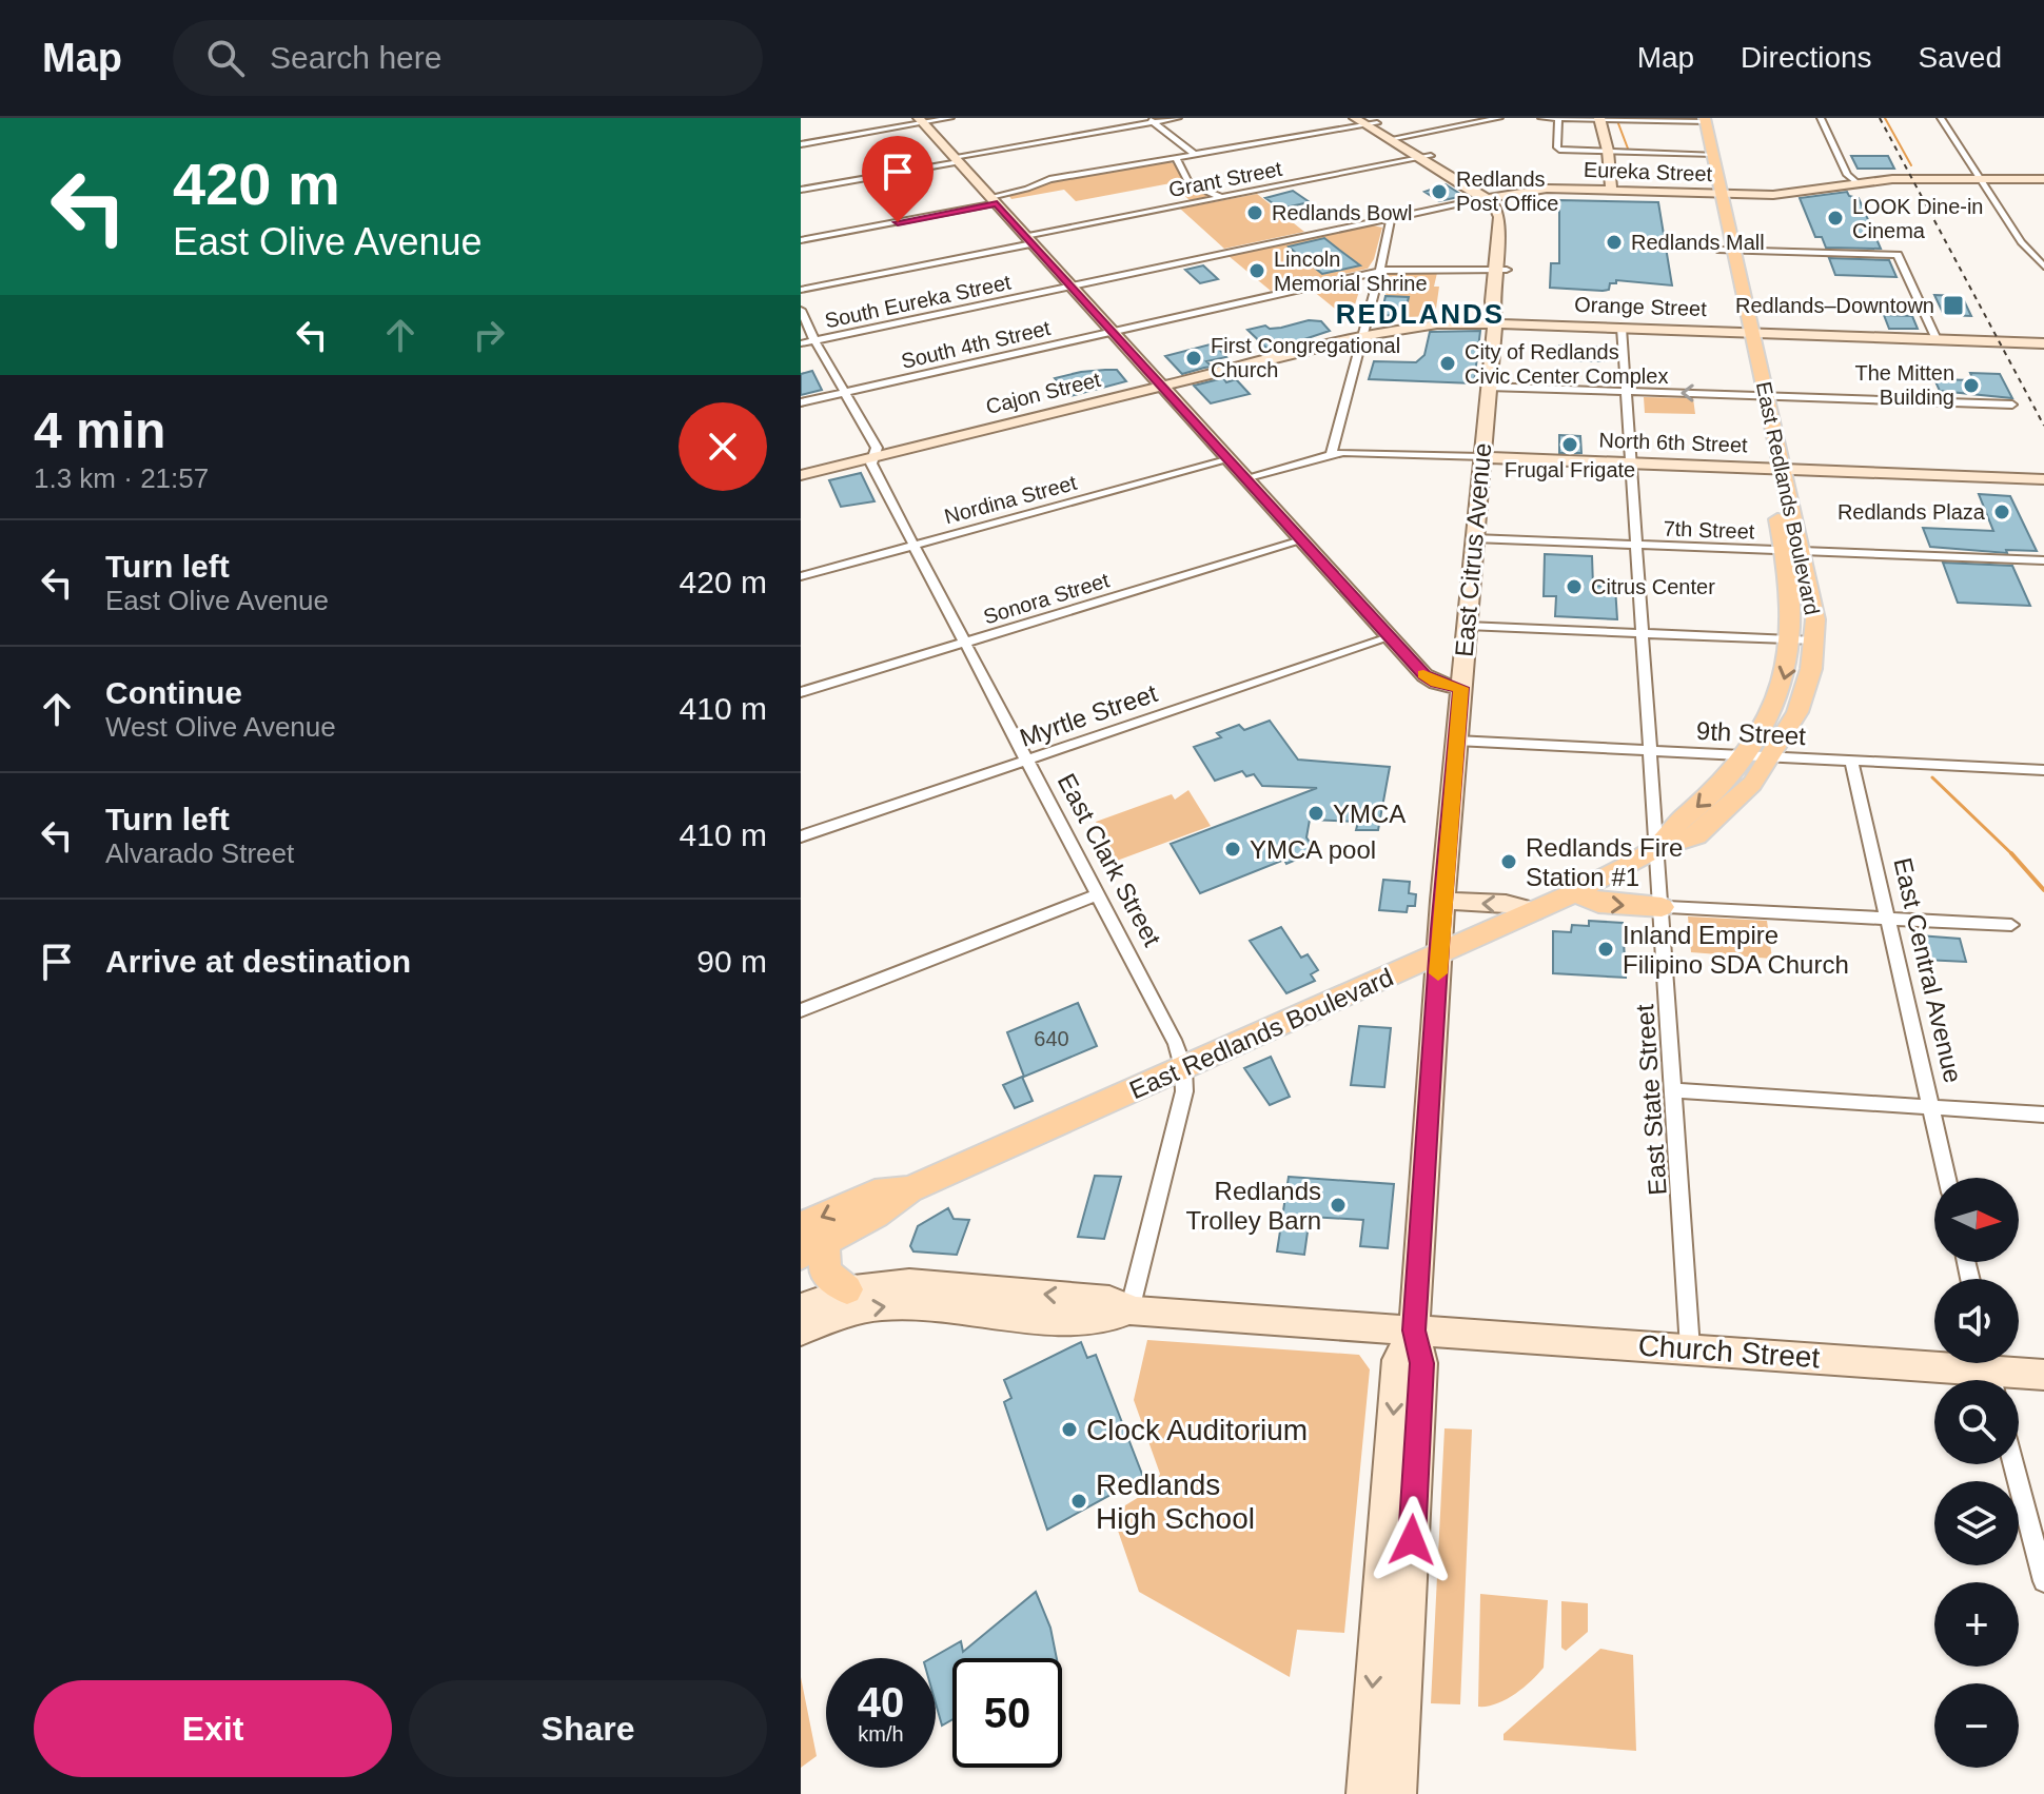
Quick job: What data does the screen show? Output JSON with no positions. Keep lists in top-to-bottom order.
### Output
{
  "streets": {
    "main road": ["East Redlands Boulevard"],
    "street": [
      "Eureka Street",
      "Grant Street",
      "South Eureka Street",
      "Orange Street",
      "South 4th Street",
      "Cajon Street",
      "North 6th Street",
      "Nordina Street",
      "7th Street",
      "East Citrus Avenue",
      "Sonora Street",
      "Myrtle Street",
      "9th Street",
      "East Clark Street",
      "East Central Avenue",
      "East State Street",
      "Church Street"
    ]
  },
  "crossings": [
    ["Eureka Street", "South Eureka Street"],
    ["Eureka Street", "East Redlands Boulevard"],
    ["Eureka Street", "East Citrus Avenue"],
    ["South Eureka Street", "East Citrus Avenue"],
    ["South Eureka Street", "East Clark Street"],
    ["Orange Street", "Cajon Street"],
    ["Orange Street", "East Redlands Boulevard"],
    ["Orange Street", "East Citrus Avenue"],
    ["Orange Street", "East State Street"],
    ["South 4th Street", "East Citrus Avenue"],
    ["South 4th Street", "East Clark Street"],
    ["Cajon Street", "East Citrus Avenue"],
    ["Cajon Street", "East Clark Street"],
    ["North 6th Street", "East Redlands Boulevard"],
    ["North 6th Street", "East Citrus Avenue"],
    ["North 6th Street", "East State Street"],
    ["East Redlands Boulevard", "7th Street"],
    ["East Redlands Boulevard", "East Citrus Avenue"],
    ["East Redlands Boulevard", "9th Street"],
    ["East Redlands Boulevard", "East Clark Street"],
    ["East Redlands Boulevard", "East State Street"],
    ["Nordina Street", "East Clark Street"],
    ["7th Street", "East Citrus Avenue"],
    ["7th Street", "East State Street"],
    ["East Citrus Avenue", "9th Street"],
    ["East Citrus Avenue", "Church Street"],
    ["Sonora Street", "East Clark Street"],
    ["Myrtle Street", "East Clark Street"],
    ["9th Street", "East Central Avenue"],
    ["9th Street", "East State Street"],
    ["East Clark Street", "Church Street"],
    ["East State Street", "Church Street"]
  ],
  "districts": ["REDLANDS"],
  "places": {
    "other": [
      "Redlands Post Office",
      "Redlands Bowl",
      "LOOK Dine-in Cinema",
      "Redlands Mall",
      "Lincoln Memorial Shrine",
      "First Congregational Church",
      "City of Redlands Civic Center Complex",
      "The Mitten Building",
      "Frugal Frigate",
      "Redlands Plaza",
      "Citrus Center",
      "YMCA",
      "YMCA pool",
      "Redlands Fire Station #1",
      "Inland Empire Filipino SDA Church",
      "Redlands Trolley Barn",
      "Clock Auditorium",
      "Redlands High School"
    ],
    "transit": ["Redlands–Downtown"]
  },
  "house_numbers": ["640"],
  "north": "right",
  "page": {
    "header": "Map",
    "search": "Search here",
    "nav": ["Map", "Directions", "Saved"],
    "turn": ["420 m", "East Olive Avenue"],
    "heading": ["4 min", "1.3 km · 21:57"],
    "list": [
      {
        "name": "Turn left",
        "note": "East Olive Avenue",
        "value": "420 m"
      },
      {
        "name": "Continue",
        "note": "West Olive Avenue",
        "value": "410 m"
      },
      {
        "name": "Turn left",
        "note": "Alvarado Street",
        "value": "410 m"
      },
      {
        "name": "Arrive at destination",
        "value": "90 m"
      }
    ],
    "map_buttons": ["+", "−"],
    "speed": "40 km/h",
    "limit": "50",
    "buttons": ["Exit", "Share"]
  }
}
